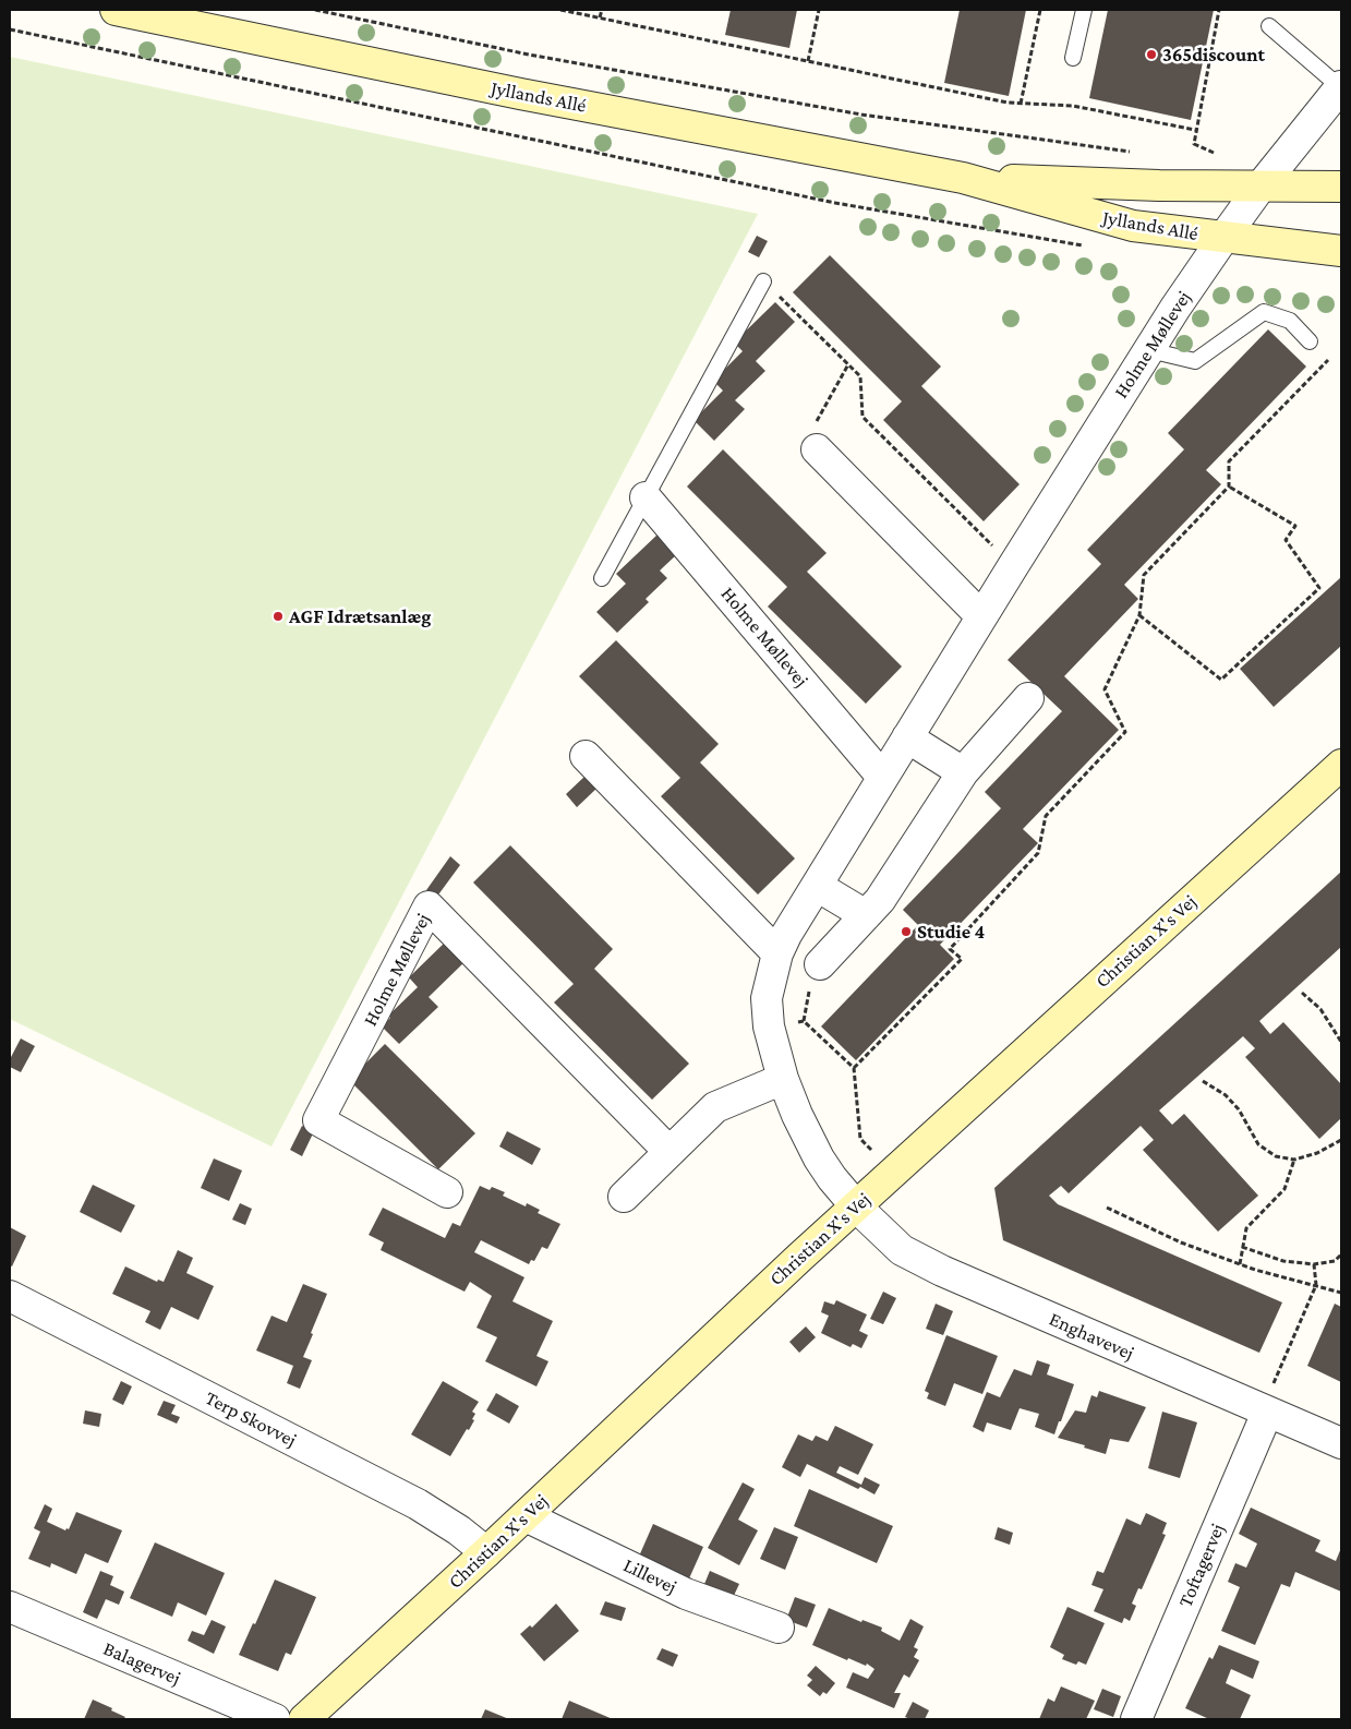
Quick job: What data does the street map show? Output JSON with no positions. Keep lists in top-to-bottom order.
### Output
{
  "streets": {
    "street": [
      "Jyllands Allé",
      "Holme Møllevej",
      "Christian X's Vej",
      "Enghavevej",
      "Terp Skovvej",
      "Toftagervej",
      "Lillevej",
      "Balagervej"
    ]
  },
  "crossings": [
    ["Jyllands Allé", "Holme Møllevej"],
    ["Holme Møllevej", "Christian X's Vej"],
    ["Holme Møllevej", "Enghavevej"],
    ["Christian X's Vej", "Enghavevej"],
    ["Christian X's Vej", "Terp Skovvej"],
    ["Christian X's Vej", "Lillevej"],
    ["Enghavevej", "Toftagervej"]
  ],
  "places": ["365discount", "AGF Idrætsanlæg", "Studie 4"]
}
